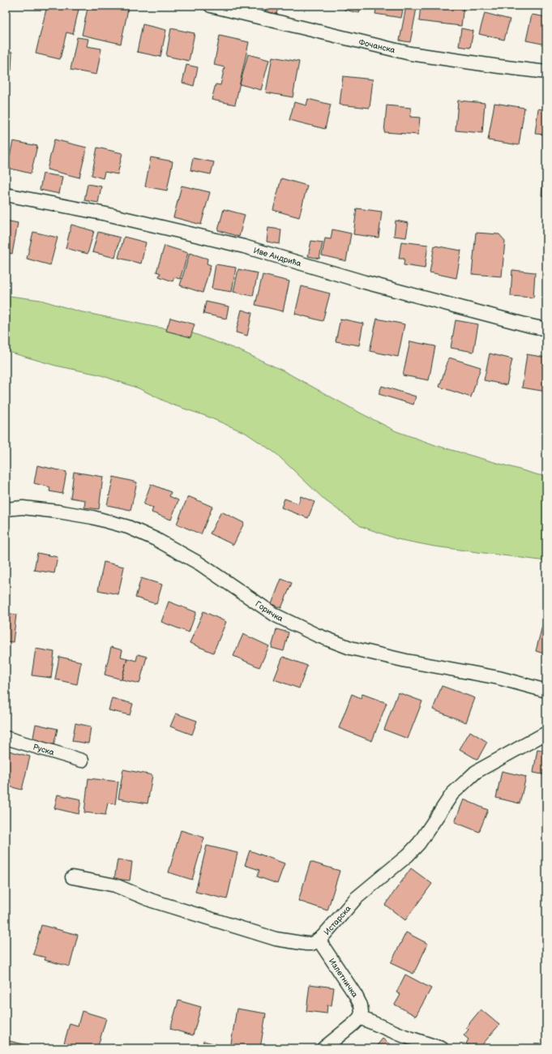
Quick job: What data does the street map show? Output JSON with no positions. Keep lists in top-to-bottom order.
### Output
{
  "streets": {
    "street": [
      "Фочанска",
      "Иве Андрића",
      "Горичка",
      "Руска",
      "Истарска",
      "Излетничка"
    ]
  },
  "crossings": [
    ["Истарска", "Излетничка"]
  ]
}
